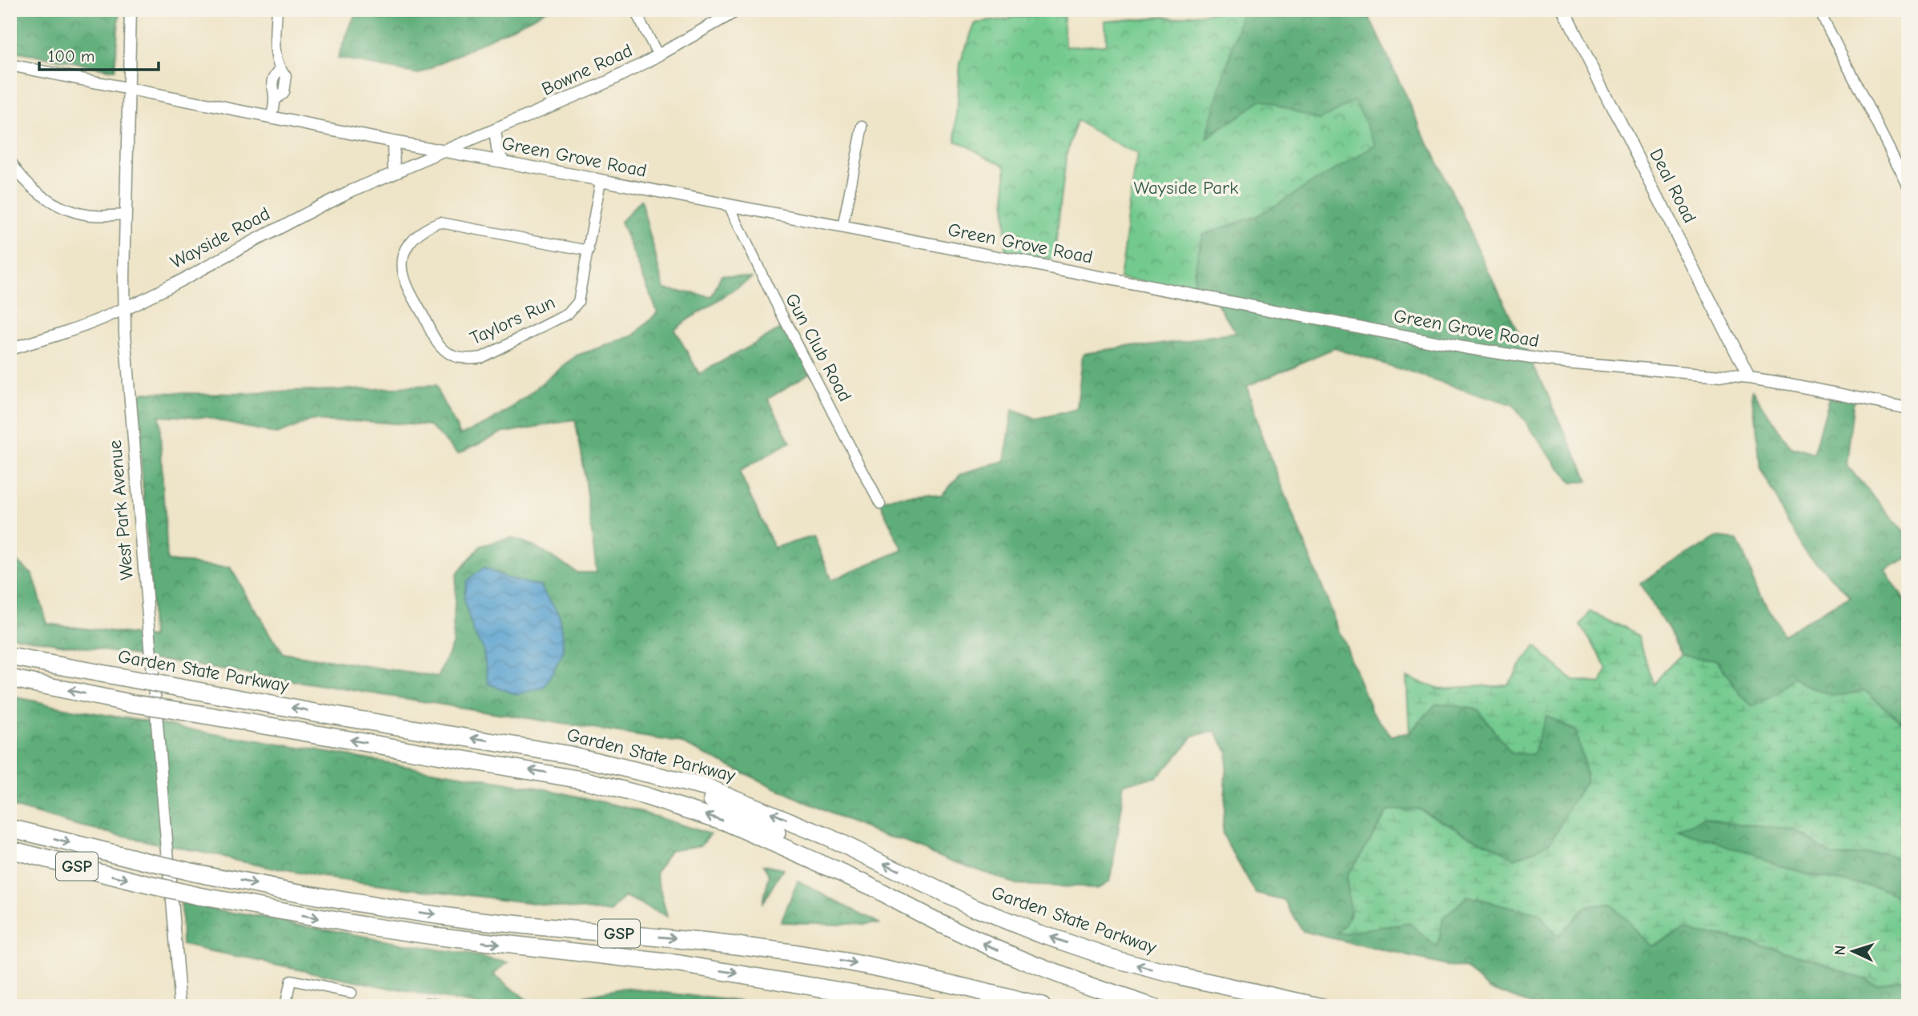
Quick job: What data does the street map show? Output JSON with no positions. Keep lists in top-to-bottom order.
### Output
{
  "streets": {
    "highway": ["Garden State Parkway", "GSP"],
    "street": [
      "Bowne Road",
      "Green Grove Road",
      "Deal Road",
      "Wayside Road",
      "Taylors Run",
      "Gun Club Road",
      "West Park Avenue"
    ]
  },
  "crossings": [
    ["Bowne Road", "Green Grove Road"],
    ["Bowne Road", "Wayside Road"],
    ["Green Grove Road", "Deal Road"],
    ["Green Grove Road", "Wayside Road"],
    ["Green Grove Road", "Taylors Run"],
    ["Green Grove Road", "Gun Club Road"],
    ["Green Grove Road", "West Park Avenue"],
    ["Wayside Road", "West Park Avenue"]
  ],
  "parks": ["Wayside Park"],
  "scale_bar": "100 m",
  "north": "left"
}
